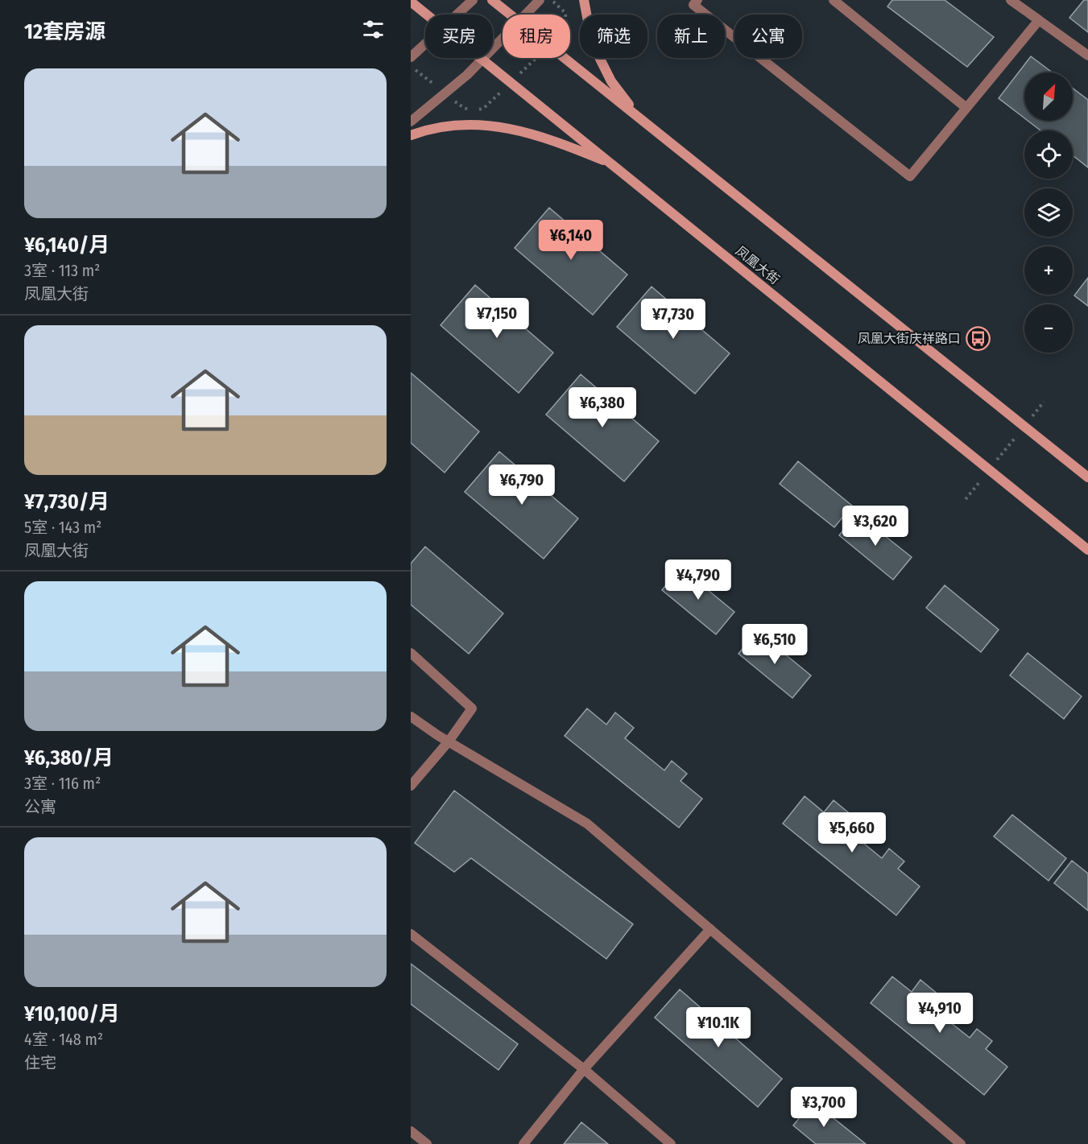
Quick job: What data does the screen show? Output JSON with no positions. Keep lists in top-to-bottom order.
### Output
{
  "streets": {
    "main road": ["凤凰大街"]
  },
  "places": {
    "bus stop": ["凤凰大街庆祥路口"]
  },
  "north": "top right",
  "page": {
    "heading": "12套房源",
    "chip": [
      "买房",
      "租房",
      "筛选",
      "新上",
      "公寓"
    ],
    "list": [
      {
        "name": "¥6,140/月",
        "note": "3室 · 113 m² · 凤凰大街"
      },
      {
        "name": "¥7,730/月",
        "note": "5室 · 143 m² · 凤凰大街"
      },
      {
        "name": "¥6,380/月",
        "note": "3室 · 116 m² · 公寓"
      },
      {
        "name": "¥10,100/月",
        "note": "4室 · 148 m² · 住宅"
      }
    ],
    "map_buttons": ["+", "−"],
    "price": [
      "¥6,140",
      "¥7,150",
      "¥7,730",
      "¥6,380",
      "¥6,790",
      "¥3,620",
      "¥4,790",
      "¥6,510",
      "¥5,660",
      "¥4,910",
      "¥10.1K",
      "¥3,700"
    ]
  }
}
